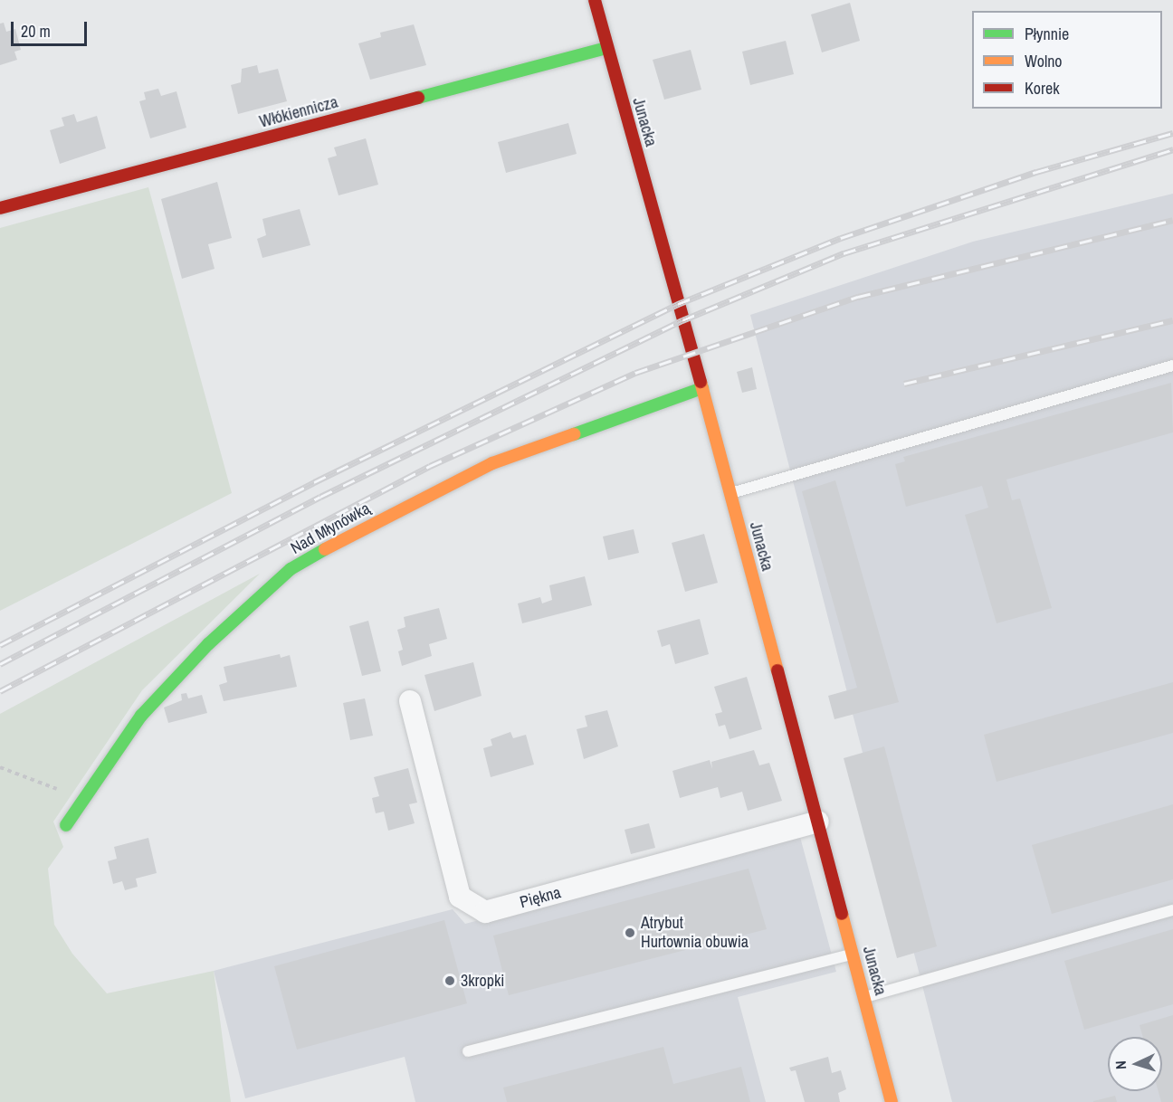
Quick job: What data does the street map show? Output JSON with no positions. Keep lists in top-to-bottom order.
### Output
{
  "streets": {
    "street": [
      "Włókiennicza",
      "Junacka",
      "Nad Młynówką",
      "Piękna"
    ]
  },
  "crossings": [
    ["Włókiennicza", "Junacka"],
    ["Junacka", "Nad Młynówką"],
    ["Junacka", "Piękna"]
  ],
  "places": ["Atrybut Hurtownia obuwia", "3kropki"],
  "legend": ["Płynnie", "Wolno", "Korek"],
  "scale_bar": "20 m",
  "north": "left"
}
